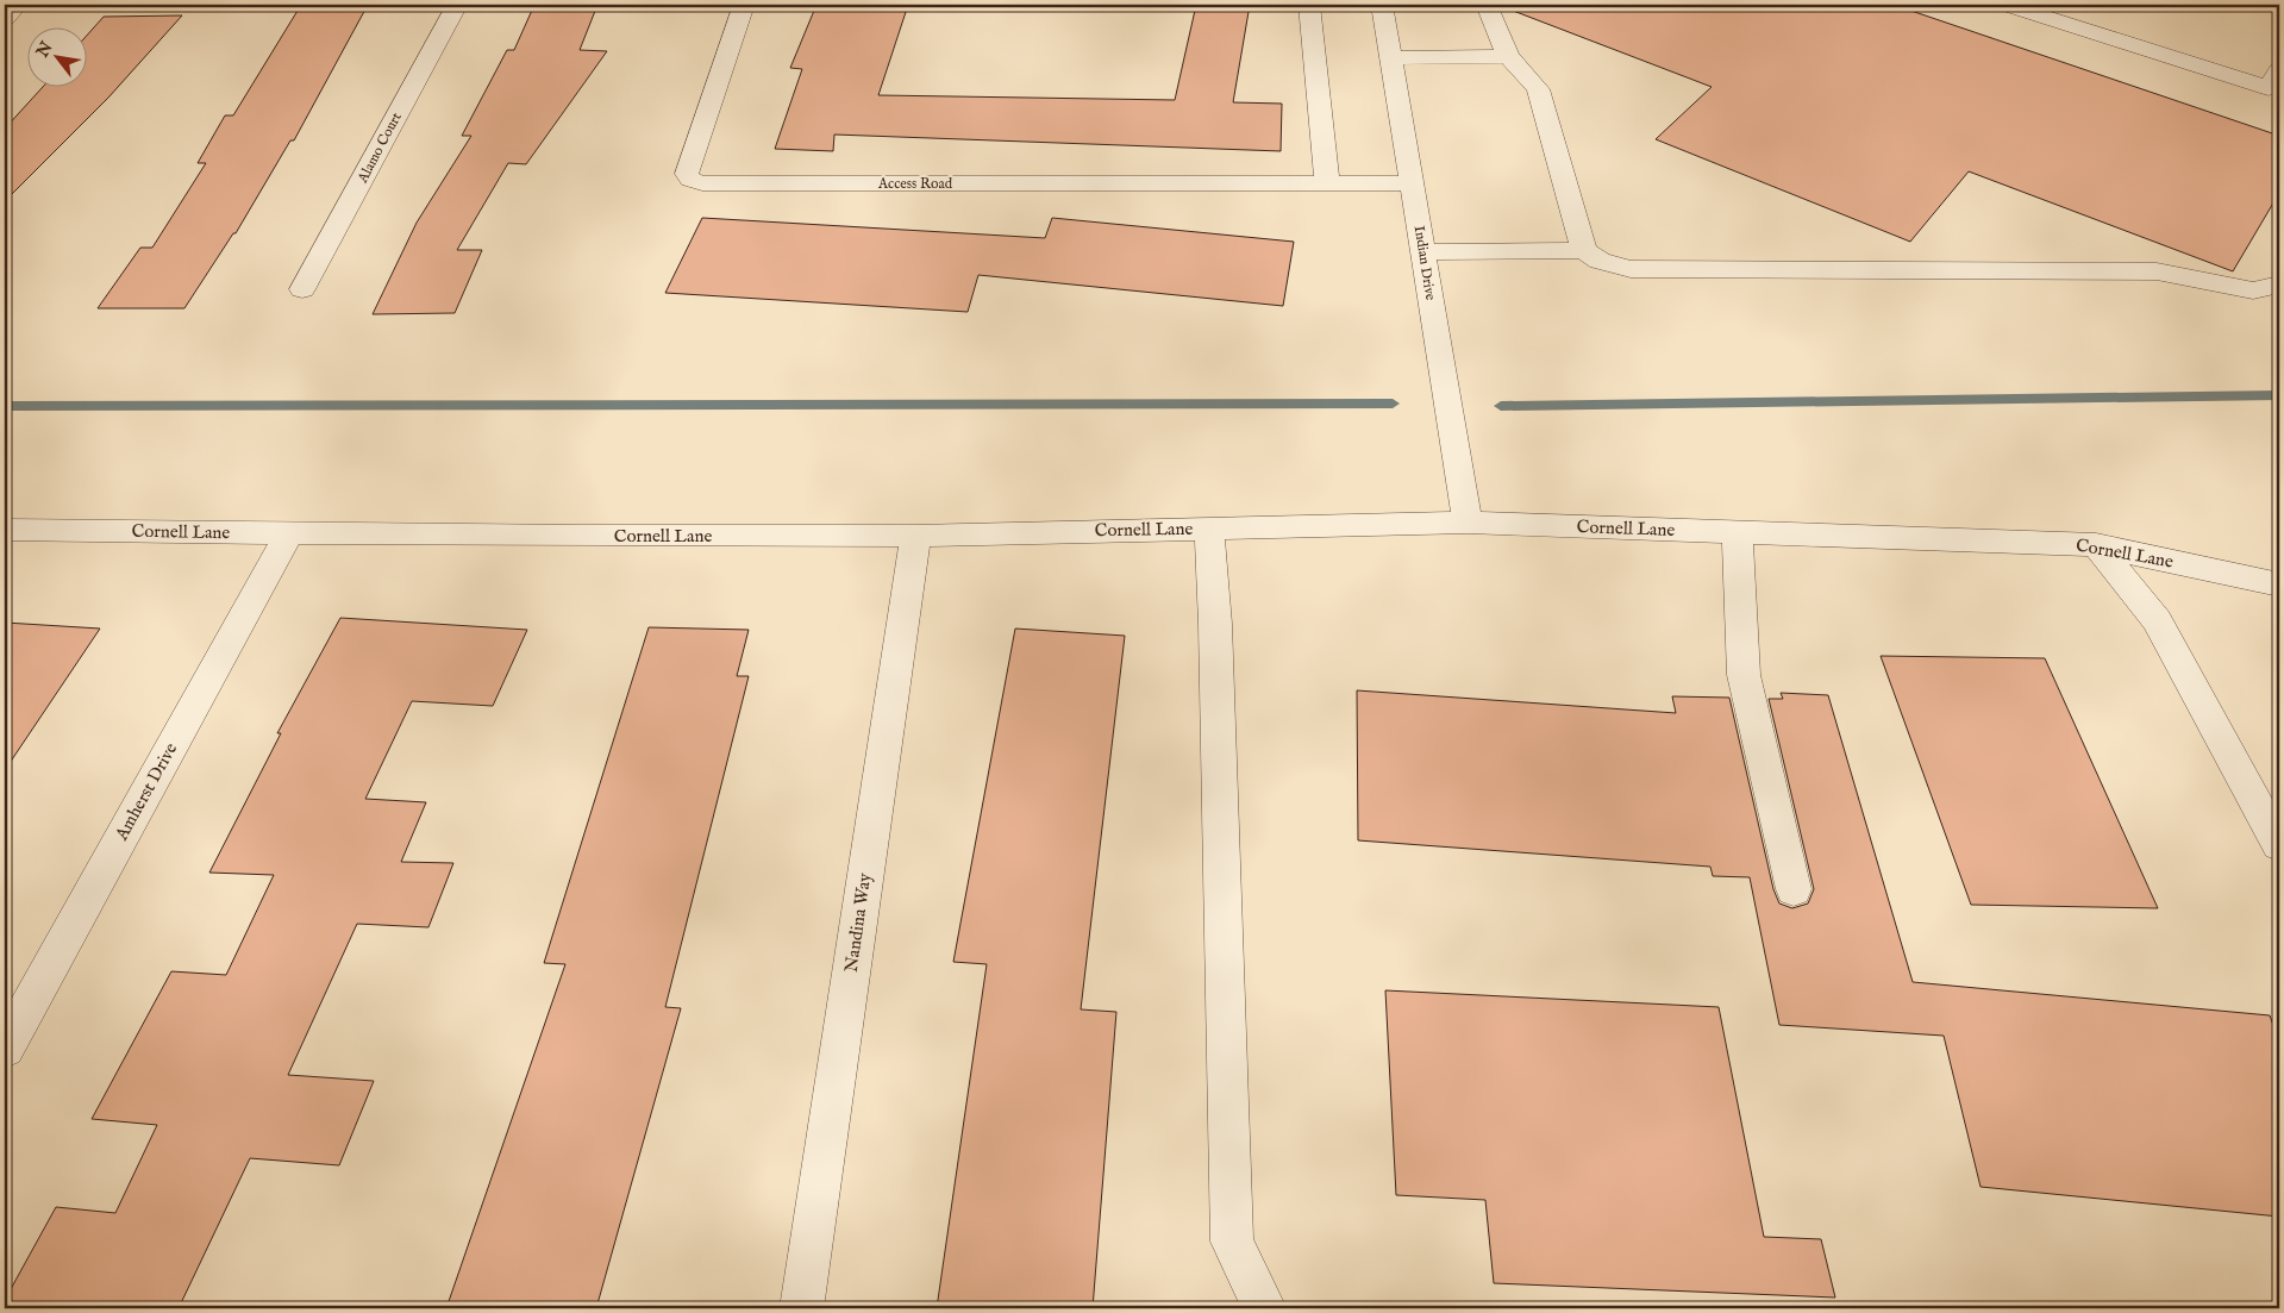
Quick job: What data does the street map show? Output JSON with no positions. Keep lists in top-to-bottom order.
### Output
{
  "streets": {
    "street": [
      "Alamo Court",
      "Access Road",
      "Indian Drive",
      "Cornell Lane",
      "Amherst Drive",
      "Nandina Way"
    ]
  },
  "crossings": [
    ["Access Road", "Indian Drive"],
    ["Indian Drive", "Cornell Lane"],
    ["Cornell Lane", "Amherst Drive"],
    ["Cornell Lane", "Nandina Way"]
  ],
  "north": "top left"
}
